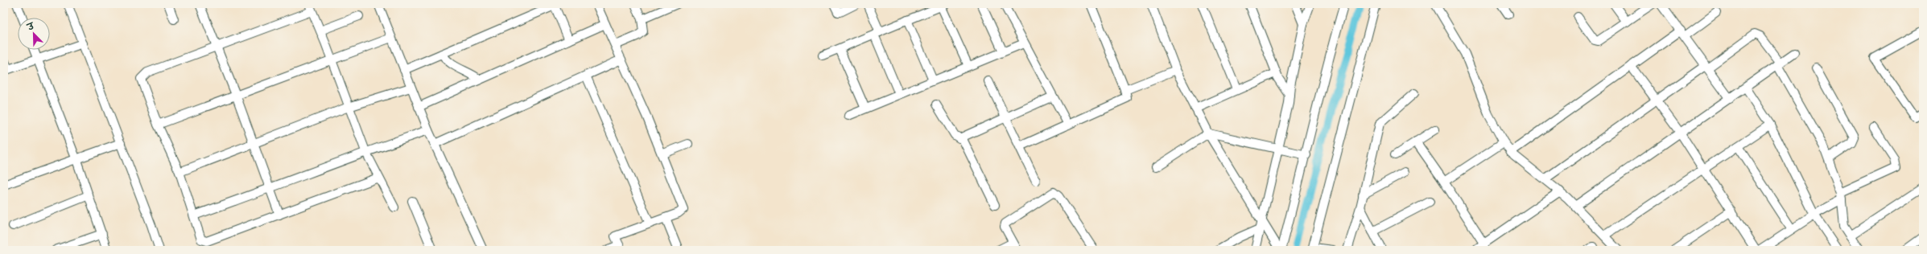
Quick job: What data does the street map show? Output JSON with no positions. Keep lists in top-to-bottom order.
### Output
{
  "north": "top left"
}
